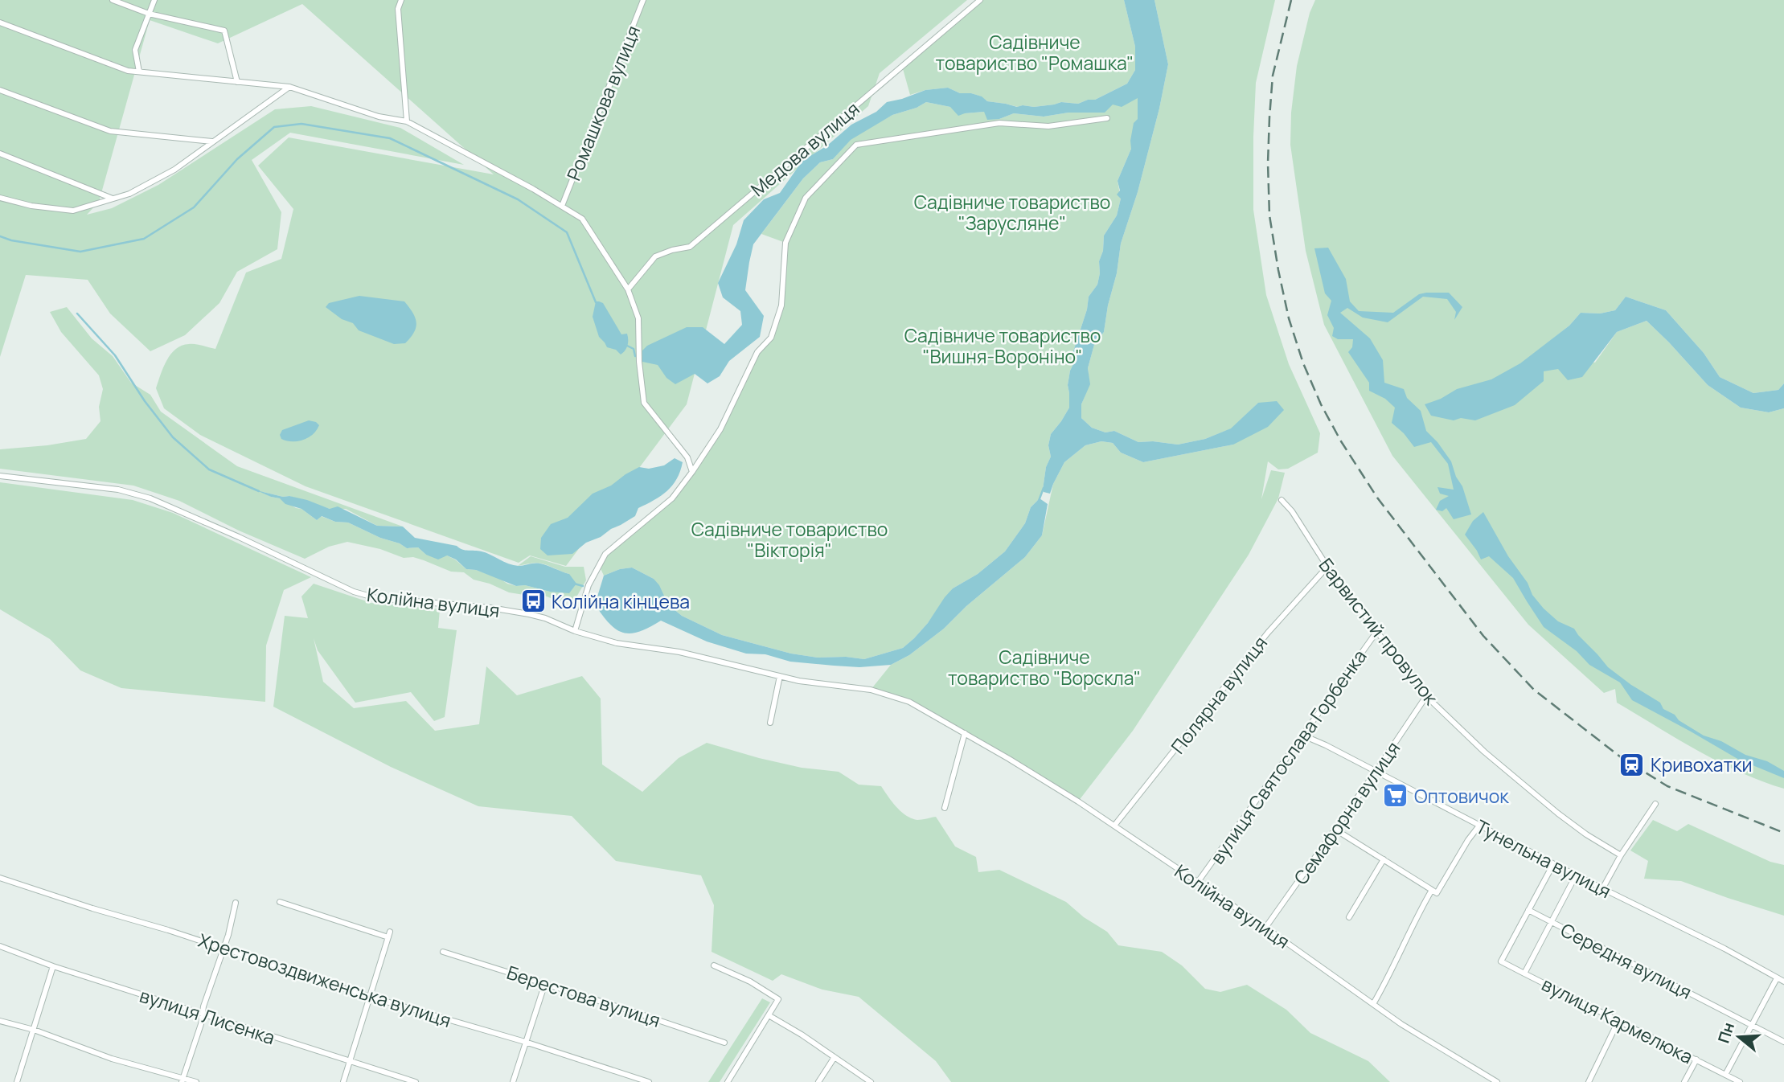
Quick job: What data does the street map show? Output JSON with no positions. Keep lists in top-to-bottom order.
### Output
{
  "streets": {
    "street": [
      "Ромашкова вулиця",
      "Медова вулиця",
      "Колійна вулиця",
      "Барвистий провулок",
      "Полярна вулиця",
      "вулиця Святослава Горбенка",
      "Семафорна вулиця",
      "Тунельна вулиця",
      "Середня вулиця",
      "Хрестовоздвиженська вулиця",
      "Берестова вулиця",
      "вулиця Лисенка",
      "вулиця Кармелюка"
    ]
  },
  "crossings": [
    ["Колійна вулиця", "Полярна вулиця"],
    ["Колійна вулиця", "вулиця Святослава Горбенка"],
    ["Колійна вулиця", "Семафорна вулиця"],
    ["Барвистий провулок", "Полярна вулиця"],
    ["Барвистий провулок", "вулиця Святослава Горбенка"],
    ["Барвистий провулок", "Семафорна вулиця"],
    ["вулиця Святослава Горбенка", "Тунельна вулиця"],
    ["Семафорна вулиця", "Тунельна вулиця"],
    ["Середня вулиця", "вулиця Кармелюка"]
  ],
  "parks": [
    "Садівниче товариство \"Ромашка\"",
    "Садівниче товариство \"Зарусляне\"",
    "Садівниче товариство \"Вишня-Вороніно\"",
    "Садівниче товариство \"Вікторія\"",
    "Садівниче товариство \"Ворскла\""
  ],
  "places": {
    "bus stop": ["Колійна кінцева"],
    "station": ["Кривохатки"],
    "supermarket": ["Оптовичок"]
  },
  "north": "left"
}
